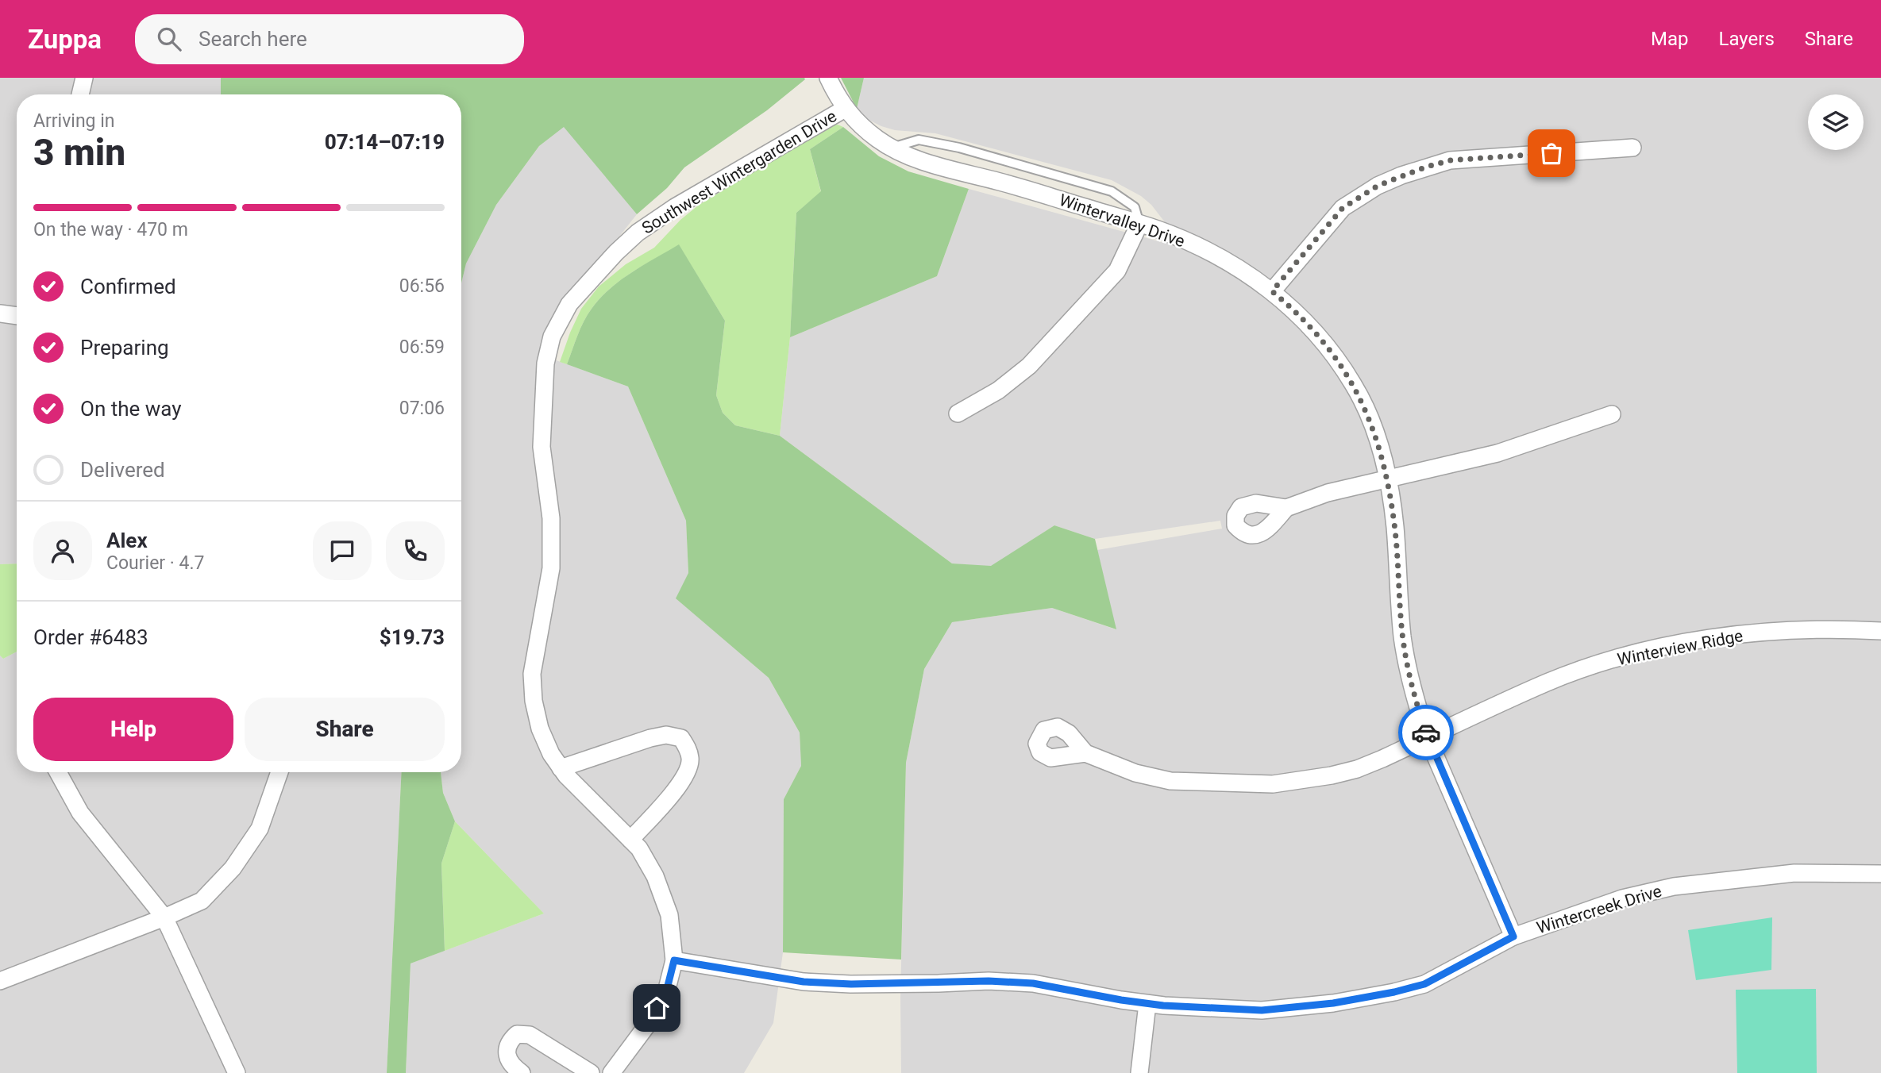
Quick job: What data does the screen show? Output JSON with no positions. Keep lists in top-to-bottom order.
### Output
{
  "streets": {
    "street": [
      "Southwest Wintergarden Drive",
      "Wintervalley Drive",
      "Winterview Ridge",
      "Wintercreek Drive"
    ]
  },
  "crossings": [
    ["Southwest Wintergarden Drive", "Wintervalley Drive"],
    ["Southwest Wintergarden Drive", "Wintercreek Drive"],
    ["Wintervalley Drive", "Winterview Ridge"],
    ["Wintervalley Drive", "Wintercreek Drive"]
  ],
  "page": {
    "header": "Zuppa",
    "search": "Search here",
    "nav": ["Map", "Layers", "Share"],
    "heading": ["3 min", "Arriving in", "07:14–07:19"],
    "panel": [
      "Alex",
      "Courier · 4.7",
      "Order #6483",
      "$19.73"
    ],
    "bar": "On the way · 470 m",
    "list": [
      ["Confirmed", "06:56"],
      ["Preparing", "06:59"],
      ["On the way", "07:06"],
      "Delivered"
    ],
    "buttons": ["Help", "Share"]
  }
}
